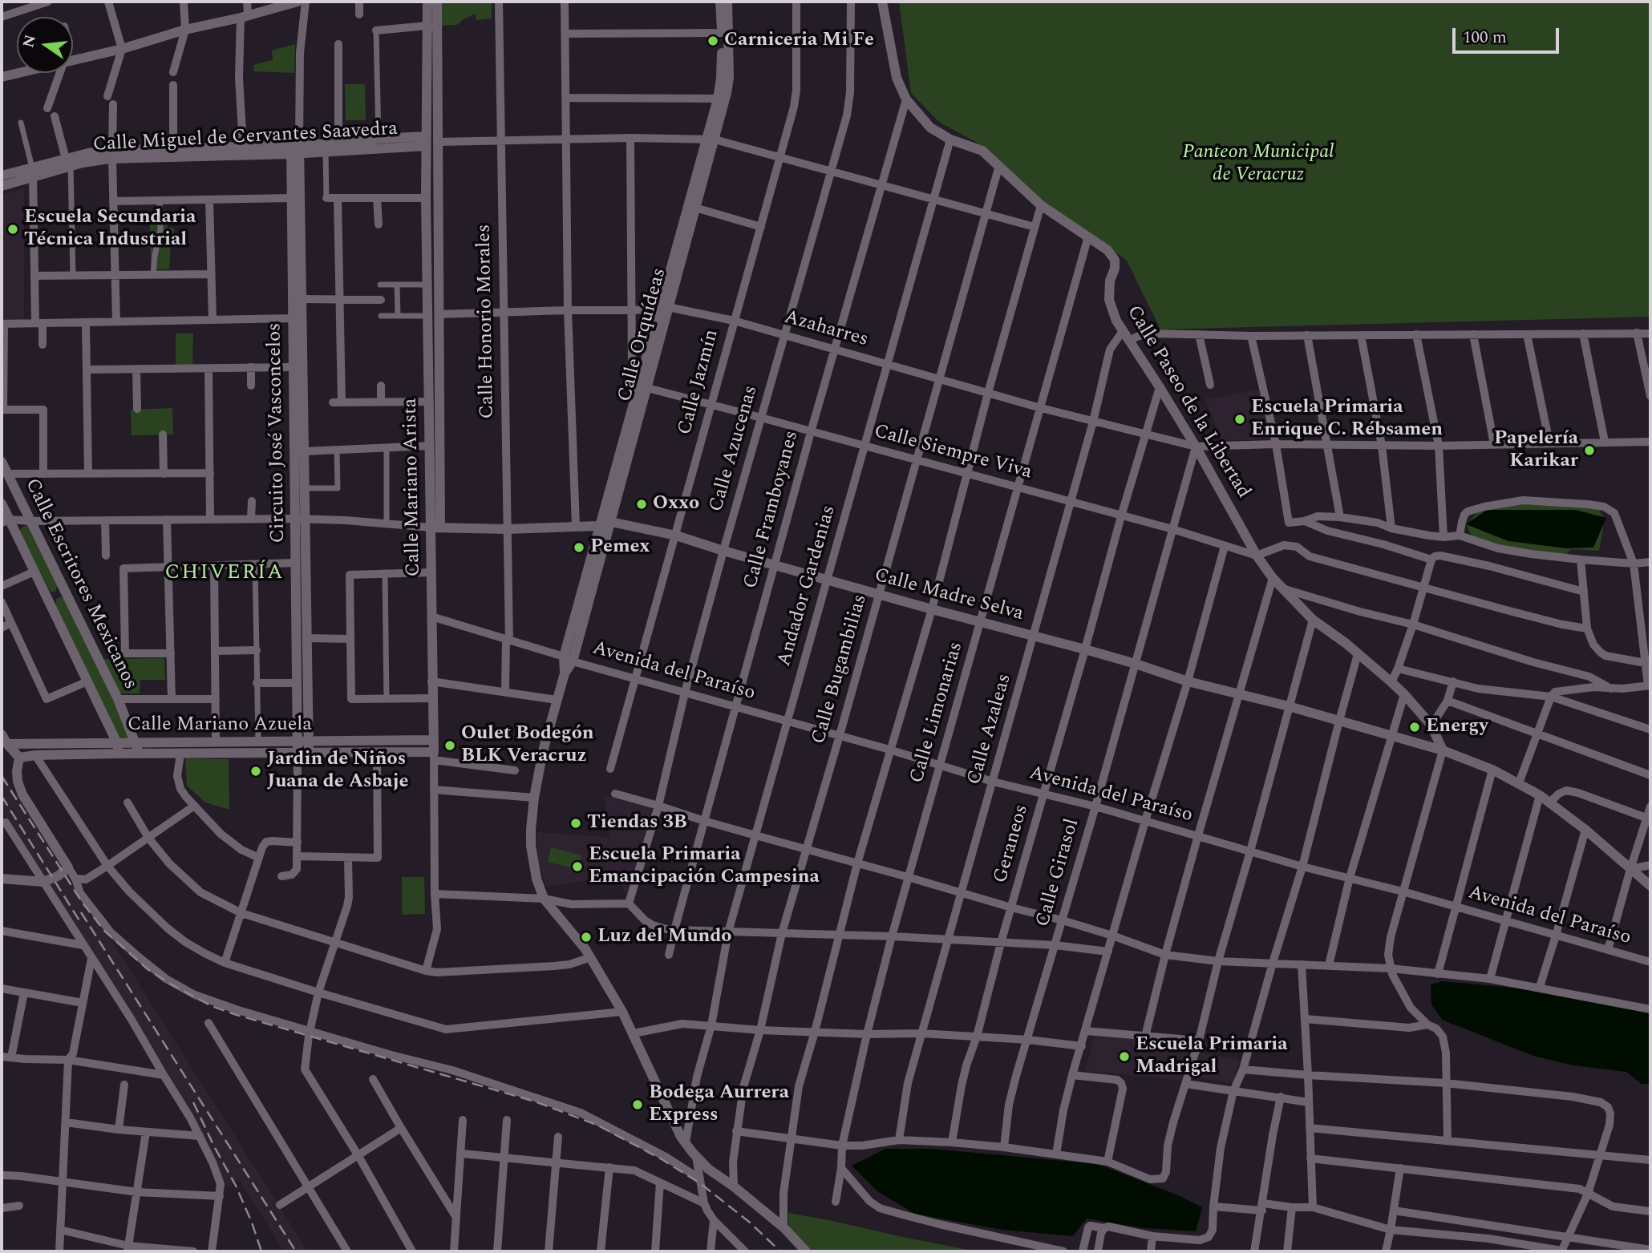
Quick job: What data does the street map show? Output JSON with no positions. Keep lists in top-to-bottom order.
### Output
{
  "streets": {
    "street": [
      "Calle Miguel de Cervantes Saavedra",
      "Calle Honorio Morales",
      "Azaharres",
      "Calle Orquídeas",
      "Calle Jazmín",
      "Calle Paseo de la Libertad",
      "Circuito José Vasconcelos",
      "Calle Azucenas",
      "Calle Siempre Viva",
      "Calle Mariano Arista",
      "Calle Framboyanes",
      "Calle Escritores Mexicanos",
      "Andador Gardenias",
      "Calle Madre Selva",
      "Calle Bugambilias",
      "Avenida del Paraíso",
      "Calle Limonarias",
      "Calle Mariano Azuela",
      "Calle Azaleas",
      "Geraneos",
      "Calle Girasol"
    ]
  },
  "crossings": [
    ["Calle Miguel de Cervantes Saavedra", "Circuito José Vasconcelos"],
    ["Calle Miguel de Cervantes Saavedra", "Calle Mariano Arista"],
    ["Calle Honorio Morales", "Azaharres"],
    ["Calle Honorio Morales", "Avenida del Paraíso"],
    ["Azaharres", "Calle Orquídeas"],
    ["Azaharres", "Calle Jazmín"],
    ["Azaharres", "Calle Paseo de la Libertad"],
    ["Azaharres", "Calle Azucenas"],
    ["Azaharres", "Calle Mariano Arista"],
    ["Azaharres", "Calle Framboyanes"],
    ["Azaharres", "Andador Gardenias"],
    ["Azaharres", "Calle Bugambilias"],
    ["Azaharres", "Calle Limonarias"],
    ["Azaharres", "Calle Azaleas"],
    ["Azaharres", "Geraneos"],
    ["Azaharres", "Calle Girasol"],
    ["Calle Orquídeas", "Calle Siempre Viva"],
    ["Calle Orquídeas", "Andador Gardenias"],
    ["Calle Orquídeas", "Calle Madre Selva"],
    ["Calle Orquídeas", "Calle Bugambilias"],
    ["Calle Orquídeas", "Avenida del Paraíso"],
    ["Calle Jazmín", "Calle Siempre Viva"],
    ["Calle Jazmín", "Calle Madre Selva"],
    ["Calle Jazmín", "Avenida del Paraíso"],
    ["Calle Paseo de la Libertad", "Calle Siempre Viva"],
    ["Calle Paseo de la Libertad", "Calle Framboyanes"],
    ["Calle Paseo de la Libertad", "Andador Gardenias"],
    ["Calle Paseo de la Libertad", "Calle Bugambilias"],
    ["Calle Paseo de la Libertad", "Calle Limonarias"],
    ["Calle Paseo de la Libertad", "Calle Azaleas"],
    ["Calle Paseo de la Libertad", "Geraneos"],
    ["Calle Paseo de la Libertad", "Calle Girasol"],
    ["Circuito José Vasconcelos", "Calle Mariano Azuela"],
    ["Calle Azucenas", "Calle Siempre Viva"],
    ["Calle Azucenas", "Calle Madre Selva"],
    ["Calle Azucenas", "Avenida del Paraíso"],
    ["Calle Siempre Viva", "Calle Framboyanes"],
    ["Calle Siempre Viva", "Andador Gardenias"],
    ["Calle Siempre Viva", "Calle Bugambilias"],
    ["Calle Siempre Viva", "Calle Limonarias"],
    ["Calle Siempre Viva", "Calle Azaleas"],
    ["Calle Siempre Viva", "Geraneos"],
    ["Calle Siempre Viva", "Calle Girasol"],
    ["Calle Mariano Arista", "Avenida del Paraíso"],
    ["Calle Mariano Arista", "Calle Mariano Azuela"],
    ["Calle Framboyanes", "Calle Madre Selva"],
    ["Calle Framboyanes", "Avenida del Paraíso"],
    ["Calle Escritores Mexicanos", "Calle Mariano Azuela"],
    ["Andador Gardenias", "Calle Madre Selva"],
    ["Andador Gardenias", "Avenida del Paraíso"],
    ["Calle Madre Selva", "Calle Bugambilias"],
    ["Calle Madre Selva", "Calle Limonarias"],
    ["Calle Madre Selva", "Calle Azaleas"],
    ["Calle Madre Selva", "Geraneos"],
    ["Calle Madre Selva", "Calle Girasol"],
    ["Calle Bugambilias", "Avenida del Paraíso"],
    ["Avenida del Paraíso", "Calle Limonarias"],
    ["Avenida del Paraíso", "Calle Azaleas"],
    ["Avenida del Paraíso", "Geraneos"],
    ["Avenida del Paraíso", "Calle Girasol"]
  ],
  "districts": ["CHIVERÍA"],
  "parks": ["Panteon Municipal de Veracruz"],
  "places": [
    "Carniceria Mi Fe",
    "Escuela Secundaria Técnica Industrial",
    "Escuela Primaria Enrique C. Rébsamen",
    "Papelería Karikar",
    "Oxxo",
    "Pemex",
    "Energy",
    "Oulet Bodegón BLK Veracruz",
    "Jardin de Niños Juana de Asbaje",
    "Tiendas 3B",
    "Escuela Primaria Emancipación Campesina",
    "Luz del Mundo",
    "Escuela Primaria Madrigal",
    "Bodega Aurrera Express"
  ],
  "scale_bar": "100 m",
  "north": "left"
}
